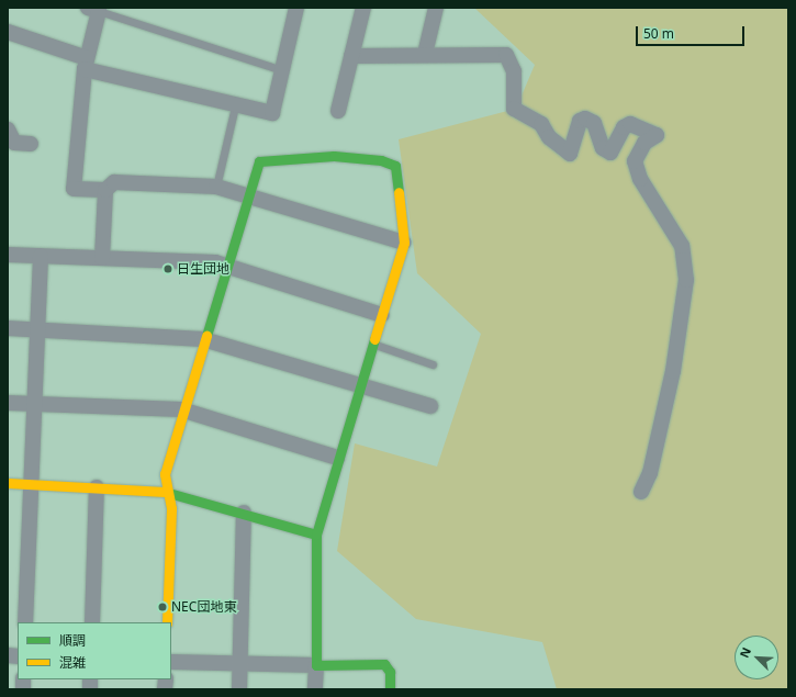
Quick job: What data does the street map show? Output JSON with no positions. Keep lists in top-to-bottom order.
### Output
{
  "places": ["日生団地", "NEC団地東"],
  "legend": ["順調", "混雑"],
  "scale_bar": "50 m",
  "north": "top left"
}
